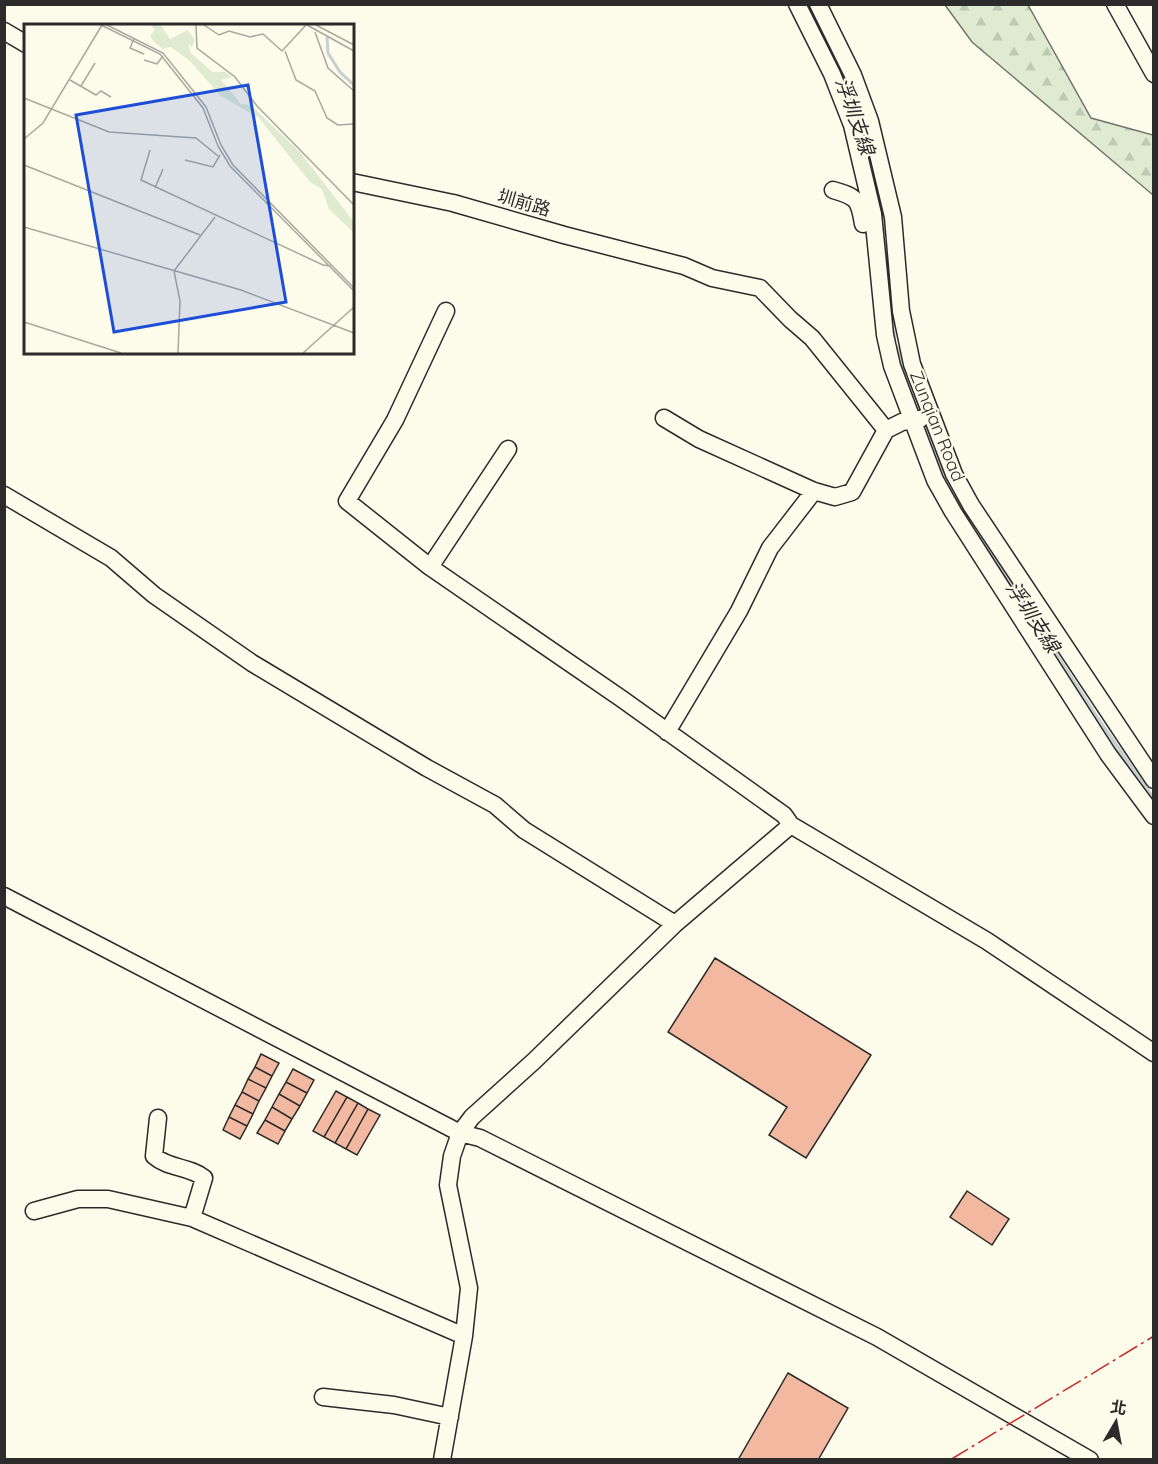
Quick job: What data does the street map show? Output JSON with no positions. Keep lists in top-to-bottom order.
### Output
{
  "streets": {
    "street": ["圳前路", "Zunqian Road"]
  },
  "water": ["浮圳支線"],
  "north": "top"
}
